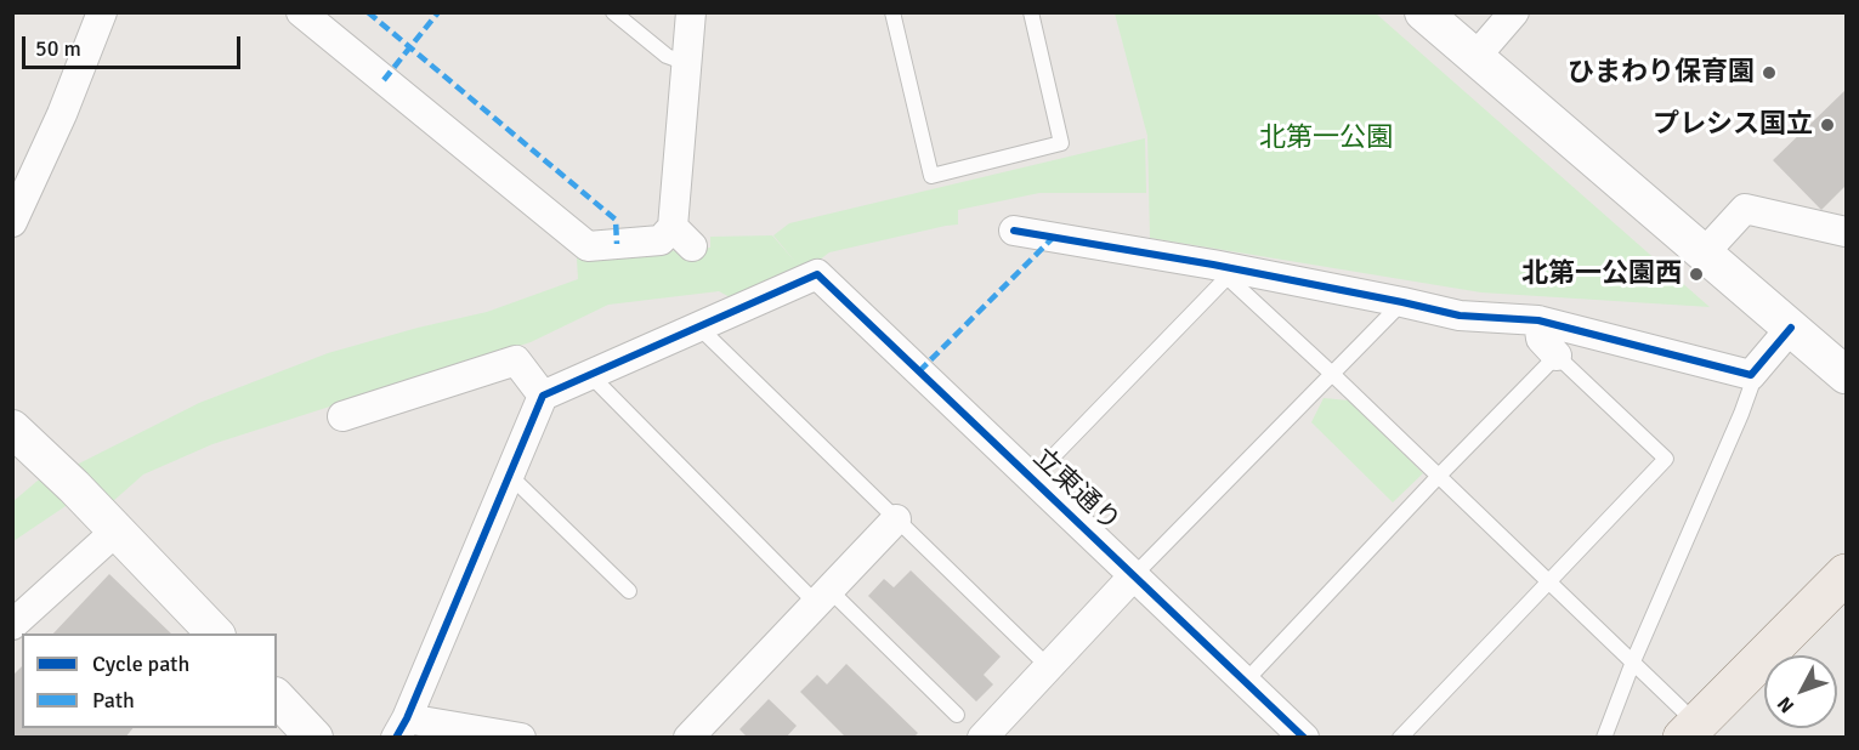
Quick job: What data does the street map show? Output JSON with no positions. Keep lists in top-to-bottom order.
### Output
{
  "streets": {
    "street": ["立東通り"]
  },
  "parks": ["北第一公園"],
  "places": ["ひまわり保育園", "プレシス国立", "北第一公園西"],
  "legend": ["Cycle path", "Path"],
  "scale_bar": "50 m",
  "north": "bottom left"
}
